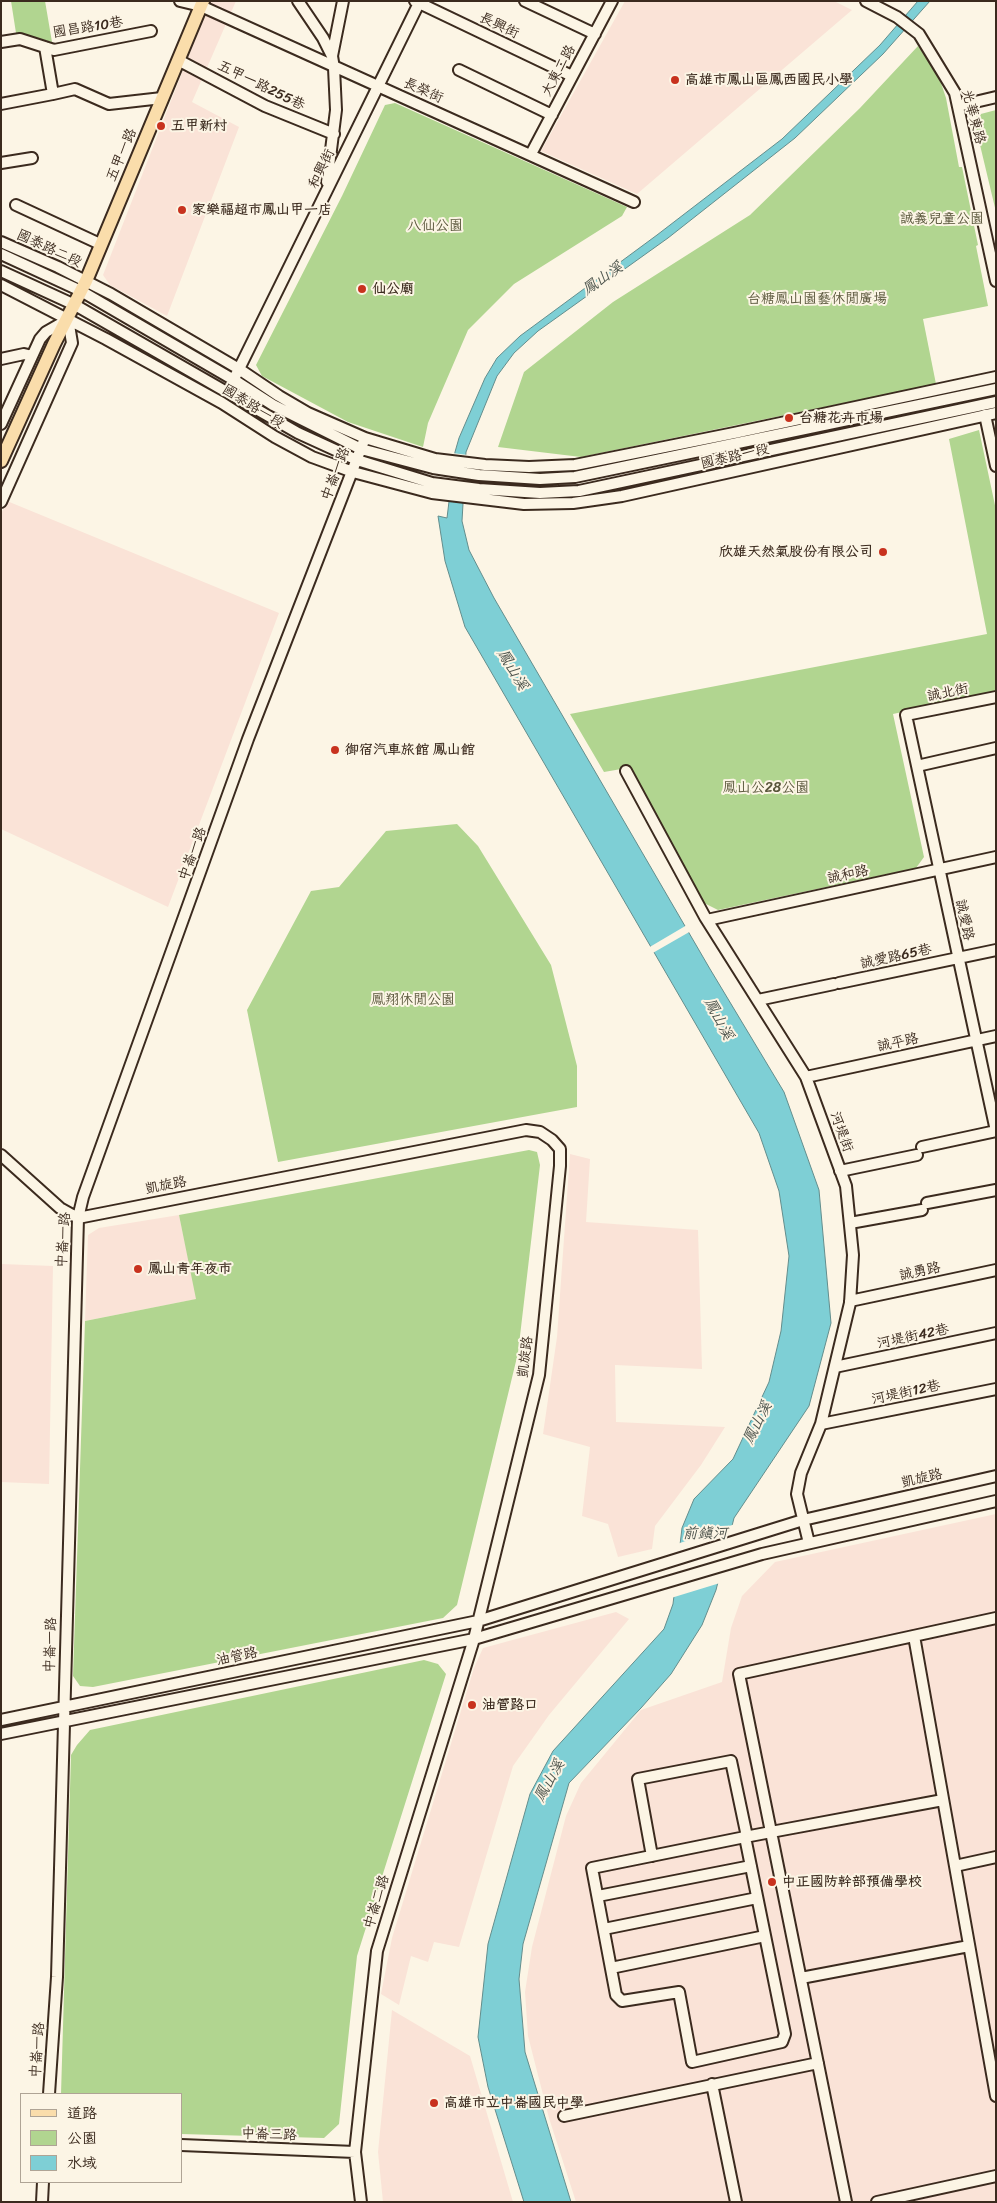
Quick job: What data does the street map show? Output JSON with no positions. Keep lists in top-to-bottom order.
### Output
{
  "streets": {
    "main road": ["五甲一路"],
    "street": [
      "長興街",
      "國昌路10巷",
      "大東二路",
      "五甲一路255巷",
      "長榮街",
      "光華東路",
      "和興街",
      "國泰路二段",
      "國泰路一段",
      "中崙一路",
      "誠北街",
      "誠和路",
      "誠愛路",
      "誠愛路65巷",
      "誠平路",
      "河堤街",
      "凱旋路",
      "誠勇路",
      "河堤街42巷",
      "河堤街12巷",
      "油管路",
      "中崙二路",
      "中崙三路"
    ]
  },
  "crossings": [
    ["長興街", "大東二路"],
    ["長興街", "和興街"],
    ["大東二路", "長榮街"],
    ["五甲一路255巷", "五甲一路"],
    ["長榮街", "五甲一路"],
    ["長榮街", "和興街"],
    ["五甲一路", "國泰路二段"],
    ["五甲一路", "國泰路一段"],
    ["和興街", "國泰路一段"],
    ["國泰路二段", "國泰路一段"],
    ["國泰路一段", "中崙一路"],
    ["中崙一路", "凱旋路"],
    ["中崙一路", "油管路"],
    ["誠北街", "誠愛路"],
    ["誠和路", "誠愛路"],
    ["誠和路", "河堤街"],
    ["誠愛路", "誠愛路65巷"],
    ["誠愛路", "誠平路"],
    ["誠愛路65巷", "河堤街"],
    ["誠平路", "河堤街"],
    ["河堤街", "凱旋路"],
    ["河堤街", "誠勇路"],
    ["河堤街", "河堤街42巷"],
    ["河堤街", "河堤街12巷"],
    ["凱旋路", "油管路"],
    ["凱旋路", "中崙二路"],
    ["油管路", "中崙二路"],
    ["中崙二路", "中崙三路"]
  ],
  "water": ["鳳山溪", "前鎮河"],
  "parks": [
    "誠義兒童公園",
    "八仙公園",
    "台糖鳳山園藝休閒廣場",
    "鳳山公28公園",
    "鳳翔休閒公園"
  ],
  "places": [
    "高雄市鳳山區鳳西國民小學",
    "五甲新村",
    "家樂福超市鳳山甲一店",
    "仙公廟",
    "台糖花卉市場",
    "欣雄天然氣股份有限公司",
    "御宿汽車旅館 鳳山館",
    "鳳山青年夜市",
    "油管路口",
    "中正國防幹部預備學校",
    "高雄市立中崙國民中學"
  ],
  "legend": ["道路", "公園", "水域"]
}
